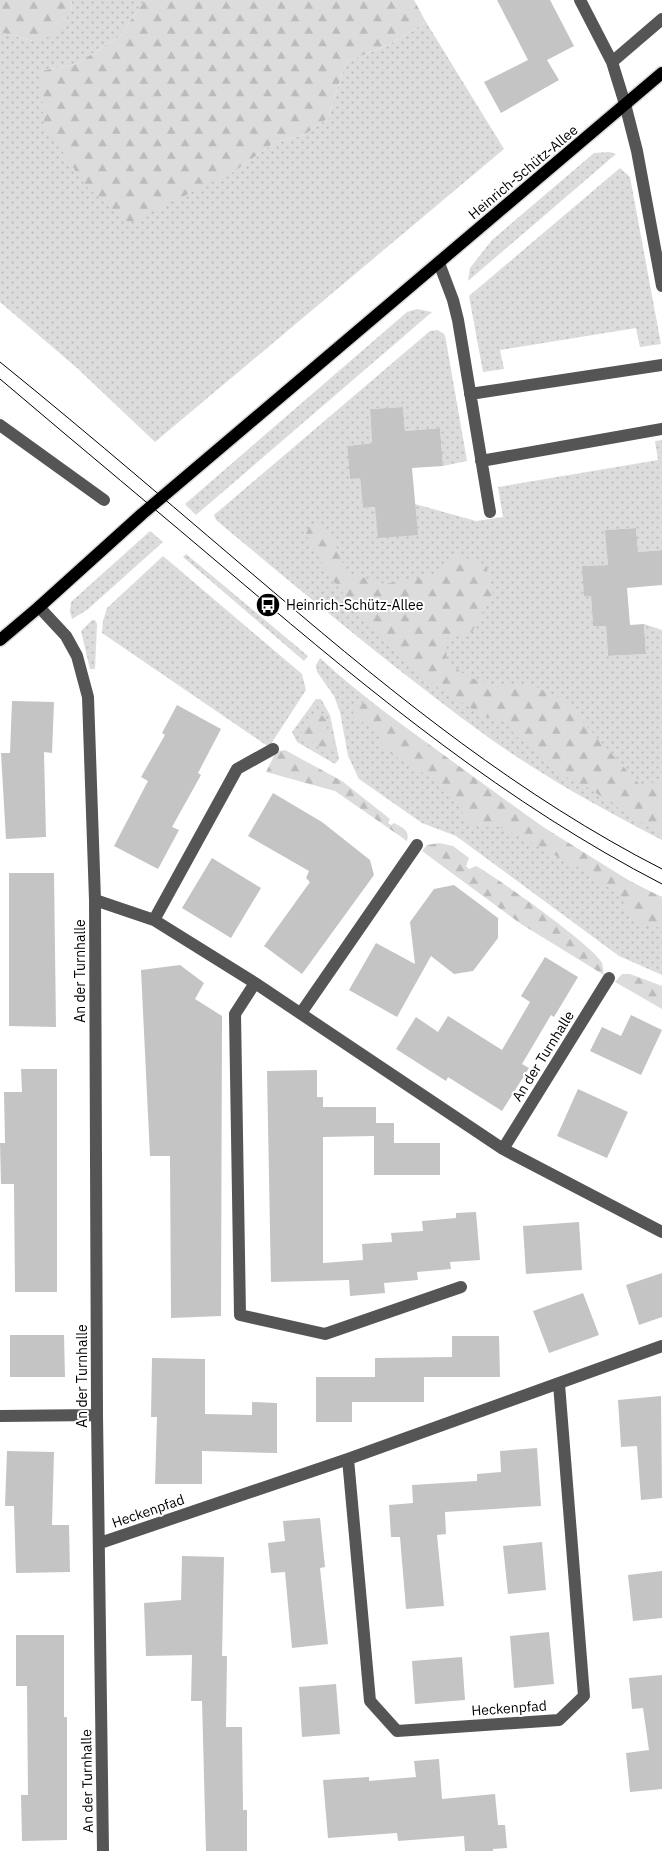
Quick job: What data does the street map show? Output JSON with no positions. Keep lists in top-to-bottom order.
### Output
{
  "streets": {
    "main road": ["Heinrich-Schütz-Allee"],
    "street": ["An der Turnhalle", "Heckenpfad"]
  },
  "crossings": [
    ["Heinrich-Schütz-Allee", "An der Turnhalle"],
    ["An der Turnhalle", "Heckenpfad"]
  ],
  "places": {
    "bus stop": ["Heinrich-Schütz-Allee"]
  }
}
